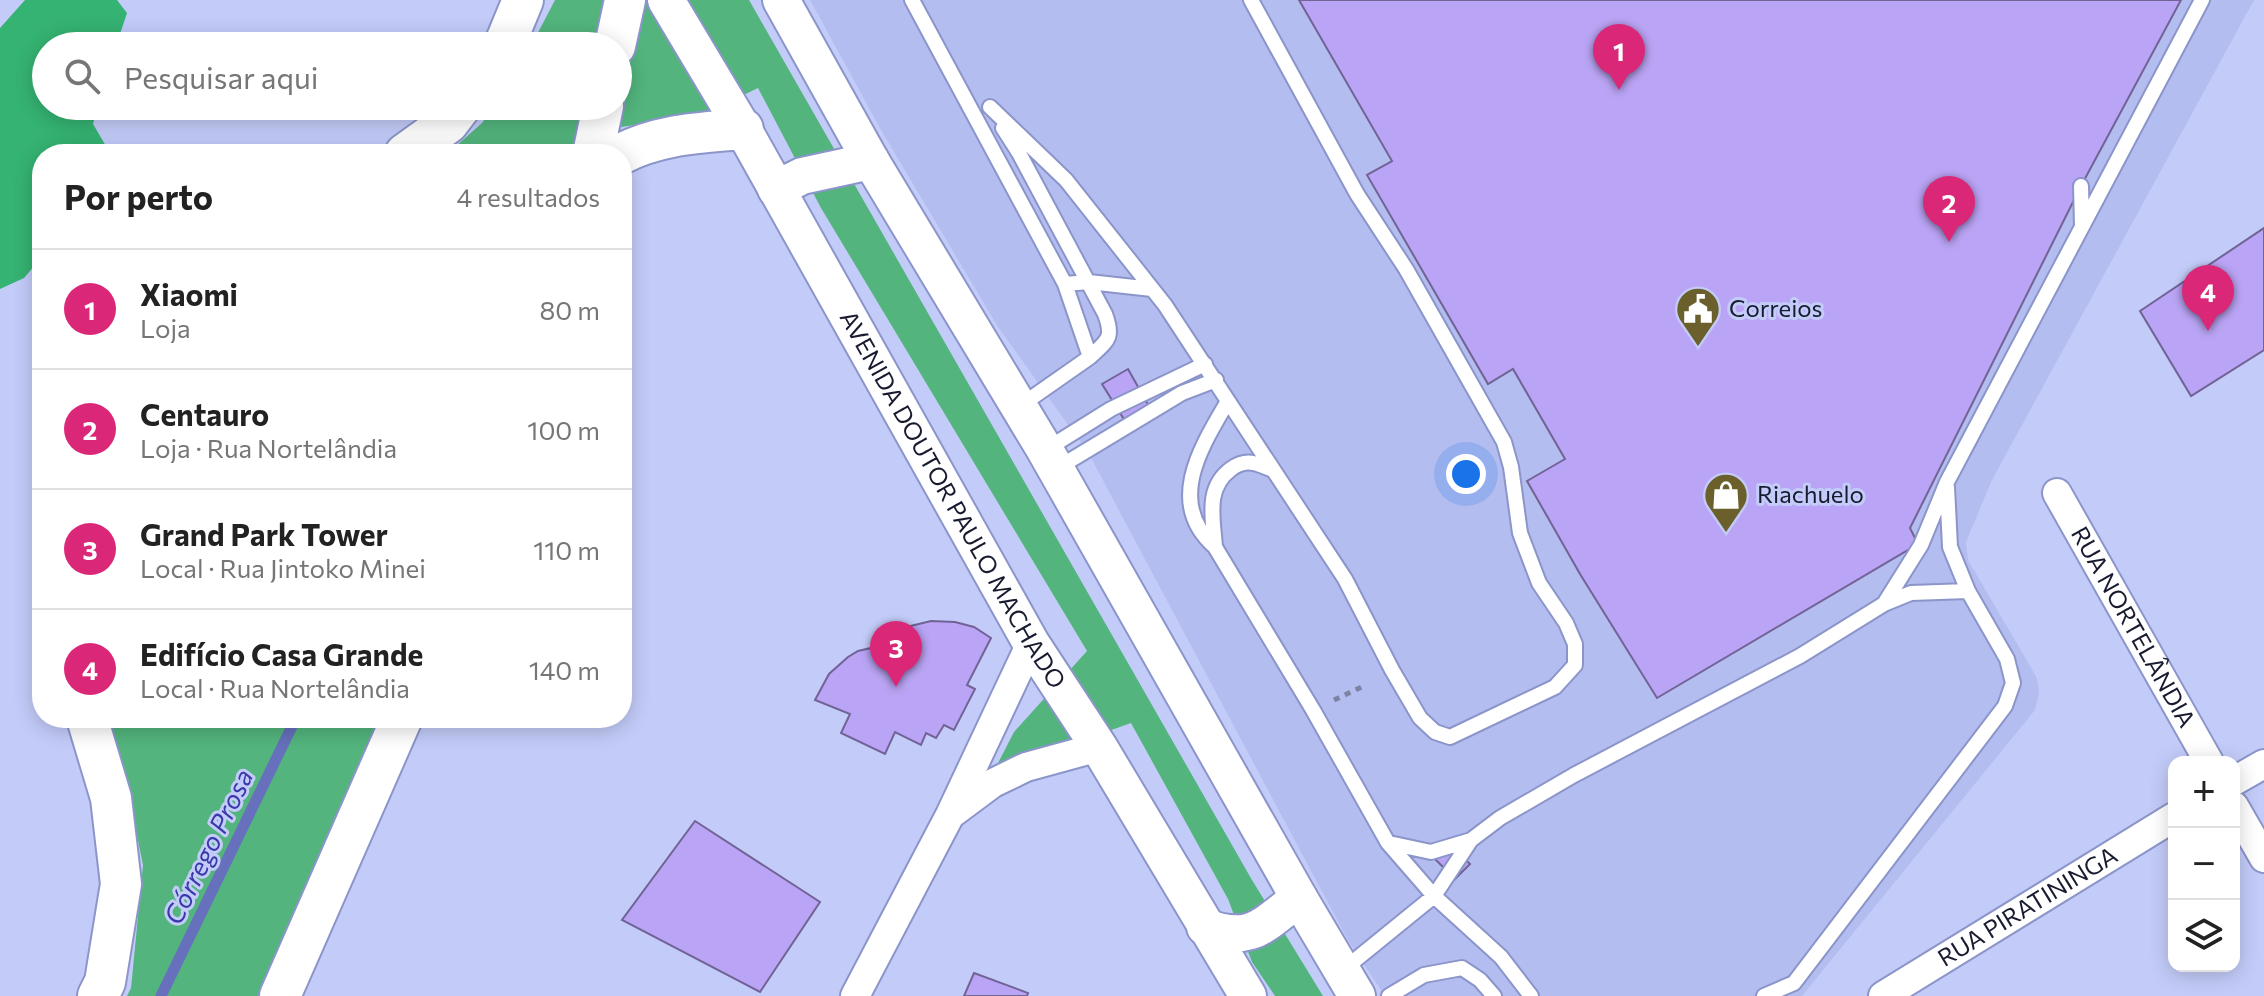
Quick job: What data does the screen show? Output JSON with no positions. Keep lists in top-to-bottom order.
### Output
{
  "streets": {
    "street": ["AVENIDA DOUTOR PAULO MACHADO", "RUA NORTELÂNDIA", "RUA PIRATININGA"]
  },
  "water": ["Córrego Prosa"],
  "places": {
    "public building": ["Correios"],
    "shop": ["Riachuelo"]
  },
  "page": {
    "pins": [
      "1",
      "2",
      "4",
      "3"
    ],
    "search": "Pesquisar aqui",
    "heading": ["Por perto", "4 resultados"],
    "list": [
      {
        "mark": "1",
        "name": "Xiaomi",
        "note": "Loja",
        "value": "80 m"
      },
      {
        "mark": "2",
        "name": "Centauro",
        "note": "Loja · Rua Nortelândia",
        "value": "100 m"
      },
      {
        "mark": "3",
        "name": "Grand Park Tower",
        "note": "Local · Rua Jintoko Minei",
        "value": "110 m"
      },
      {
        "mark": "4",
        "name": "Edifício Casa Grande",
        "note": "Local · Rua Nortelândia",
        "value": "140 m"
      }
    ],
    "map_buttons": ["+", "−"]
  }
}
